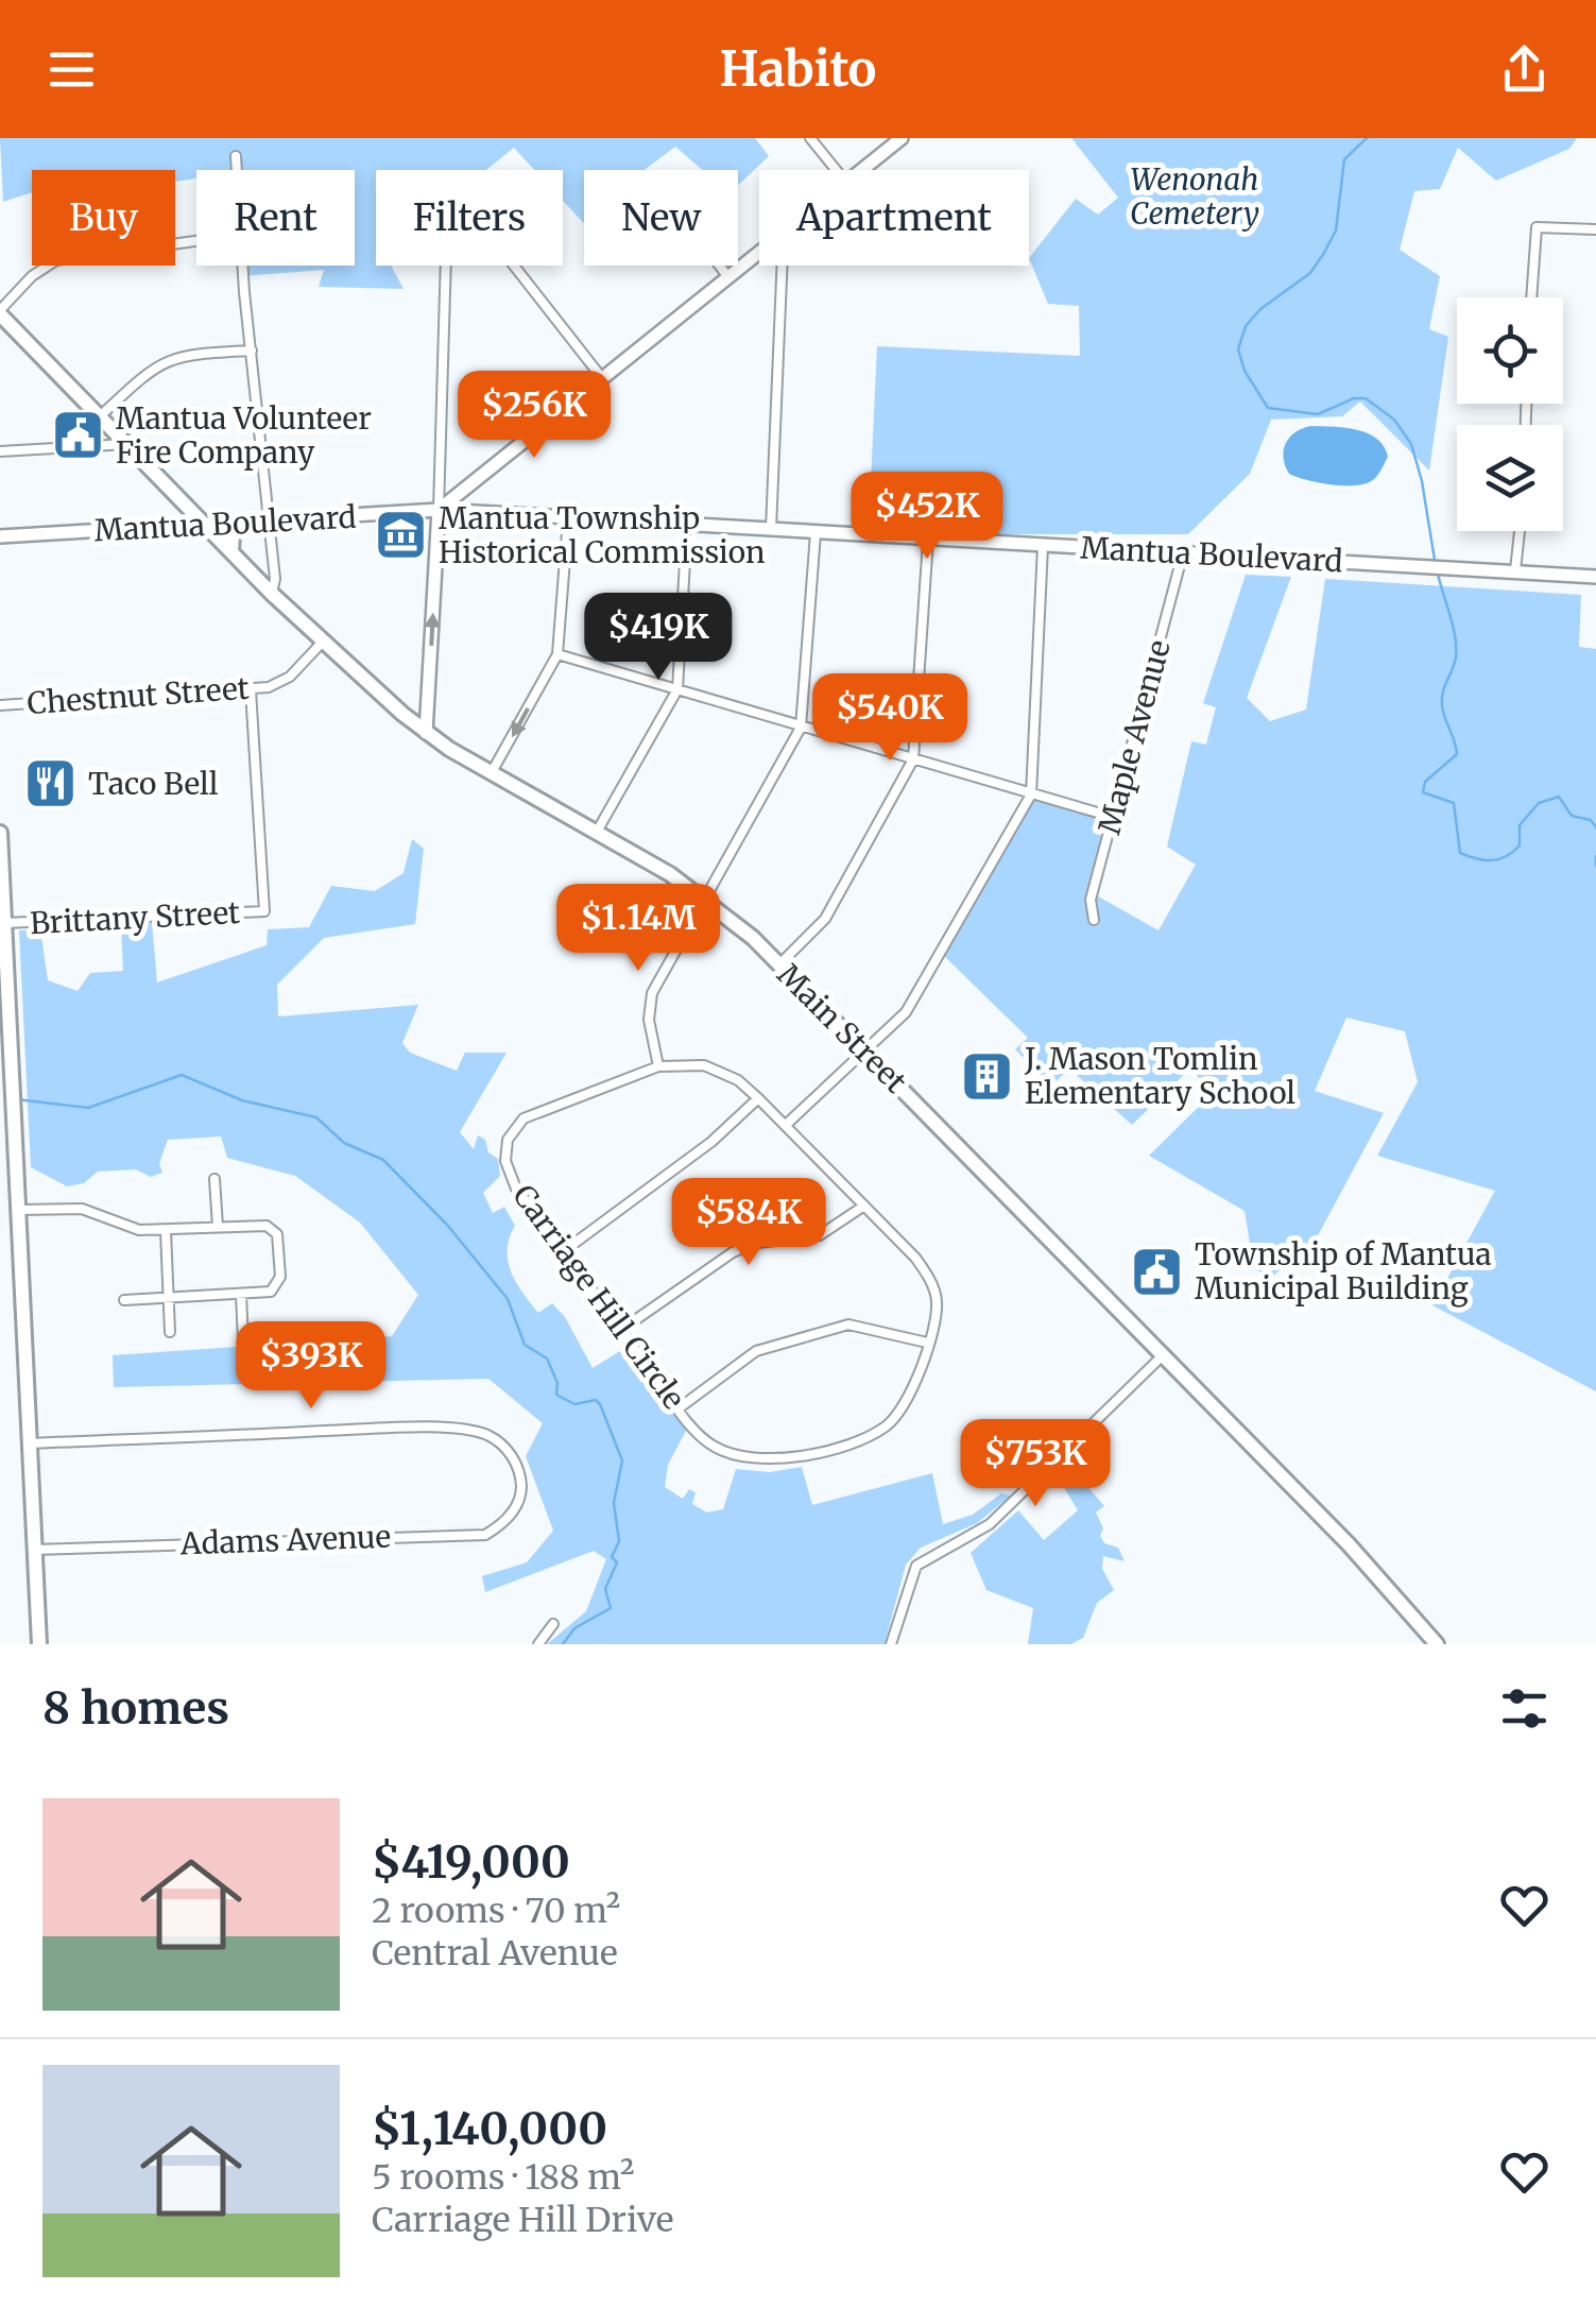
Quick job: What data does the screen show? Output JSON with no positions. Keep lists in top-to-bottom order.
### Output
{
  "streets": {
    "main road": ["Mantua Boulevard", "Main Street"],
    "street": [
      "Chestnut Street",
      "Maple Avenue",
      "Brittany Street",
      "Carriage Hill Circle",
      "Adams Avenue"
    ]
  },
  "crossings": [
    ["Mantua Boulevard", "Maple Avenue"],
    ["Mantua Boulevard", "Main Street"],
    ["Chestnut Street", "Brittany Street"],
    ["Chestnut Street", "Main Street"]
  ],
  "parks": ["Wenonah Cemetery"],
  "places": {
    "public building": ["Mantua Volunteer Fire Company", "Township of Mantua Municipal Building"],
    "museum": ["Mantua Township Historical Commission"],
    "restaurant": ["Taco Bell"],
    "building": ["J. Mason Tomlin Elementary School"]
  },
  "page": {
    "header": "Habito",
    "chip": [
      "Buy",
      "Rent",
      "Filters",
      "New",
      "Apartment"
    ],
    "price": [
      "$256K",
      "$452K",
      "$419K",
      "$540K",
      "$1.14M",
      "$584K",
      "$393K",
      "$753K"
    ],
    "heading": "8 homes",
    "list": [
      {
        "name": "$419,000",
        "note": "2 rooms · 70 m² · Central Avenue"
      },
      {
        "name": "$1,140,000",
        "note": "5 rooms · 188 m² · Carriage Hill Drive"
      }
    ]
  }
}
